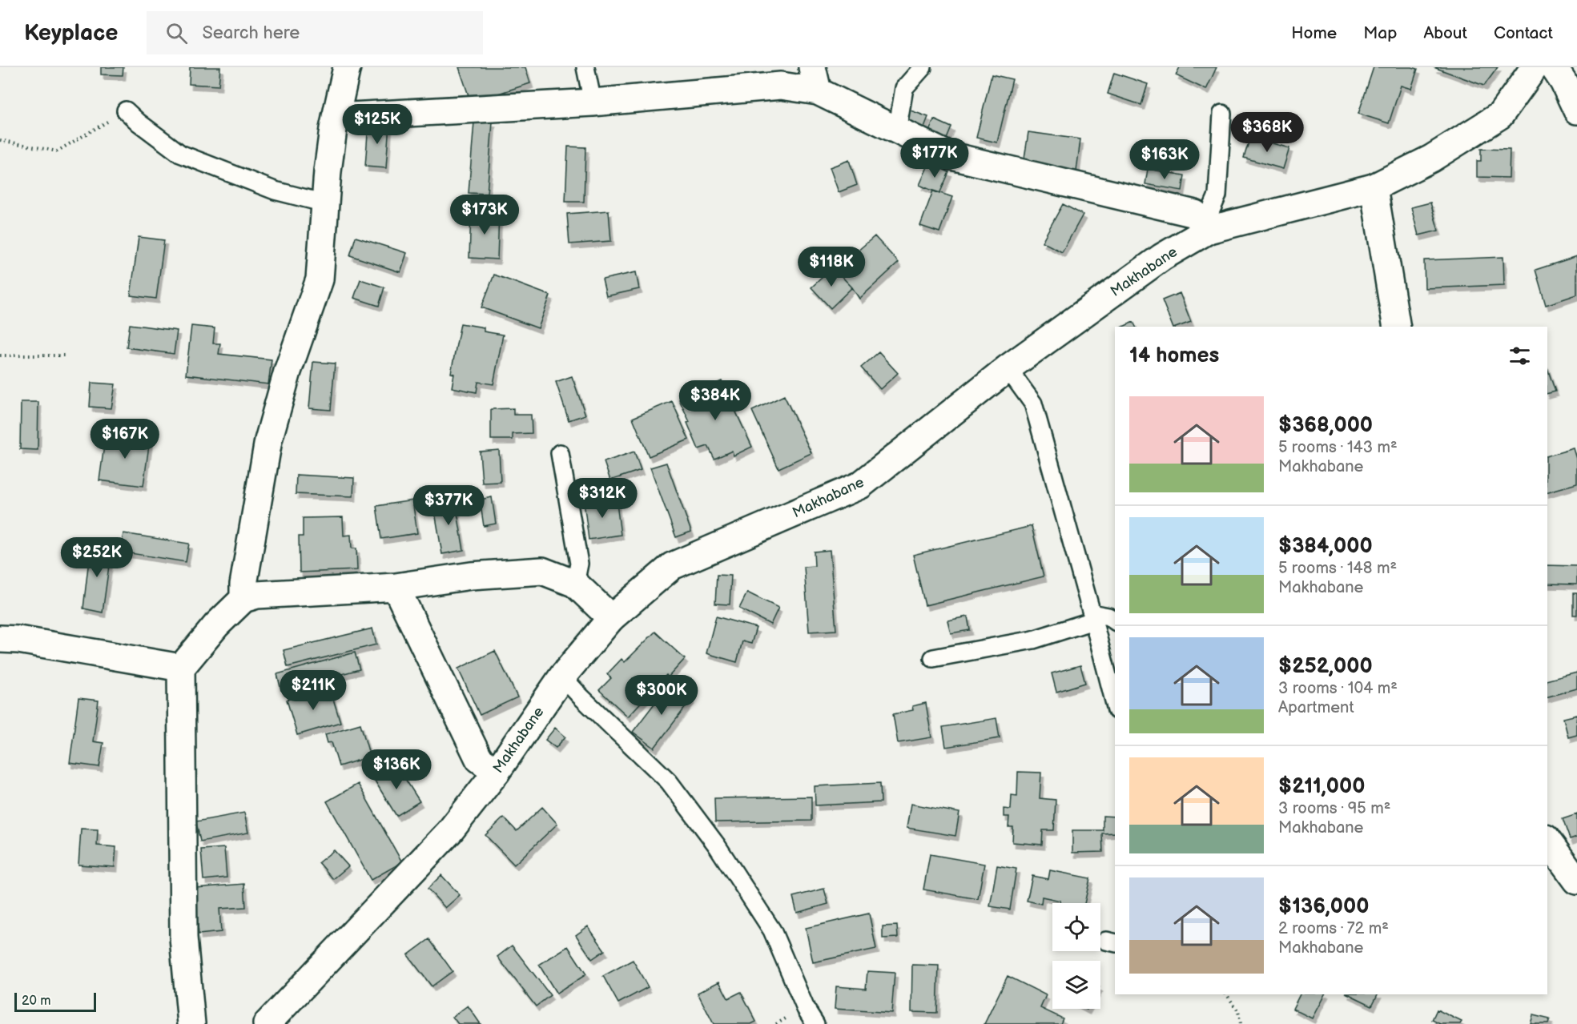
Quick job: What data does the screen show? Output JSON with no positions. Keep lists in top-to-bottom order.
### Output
{
  "streets": {
    "street": ["Makhabane"]
  },
  "scale_bar": "20 m",
  "page": {
    "header": "Keyplace",
    "search": "Search here",
    "nav": [
      "Home",
      "Map",
      "About",
      "Contact"
    ],
    "price": [
      "$125K",
      "$368K",
      "$177K",
      "$163K",
      "$173K",
      "$118K",
      "$384K",
      "$167K",
      "$312K",
      "$377K",
      "$252K",
      "$211K",
      "$300K",
      "$136K"
    ],
    "heading": "14 homes",
    "list": [
      {
        "name": "$368,000",
        "note": "5 rooms · 143 m² · Makhabane"
      },
      {
        "name": "$384,000",
        "note": "5 rooms · 148 m² · Makhabane"
      },
      {
        "name": "$252,000",
        "note": "3 rooms · 104 m² · Apartment"
      },
      {
        "name": "$211,000",
        "note": "3 rooms · 95 m² · Makhabane"
      },
      {
        "name": "$136,000",
        "note": "2 rooms · 72 m² · Makhabane"
      }
    ],
    "scale": "20 m"
  }
}
